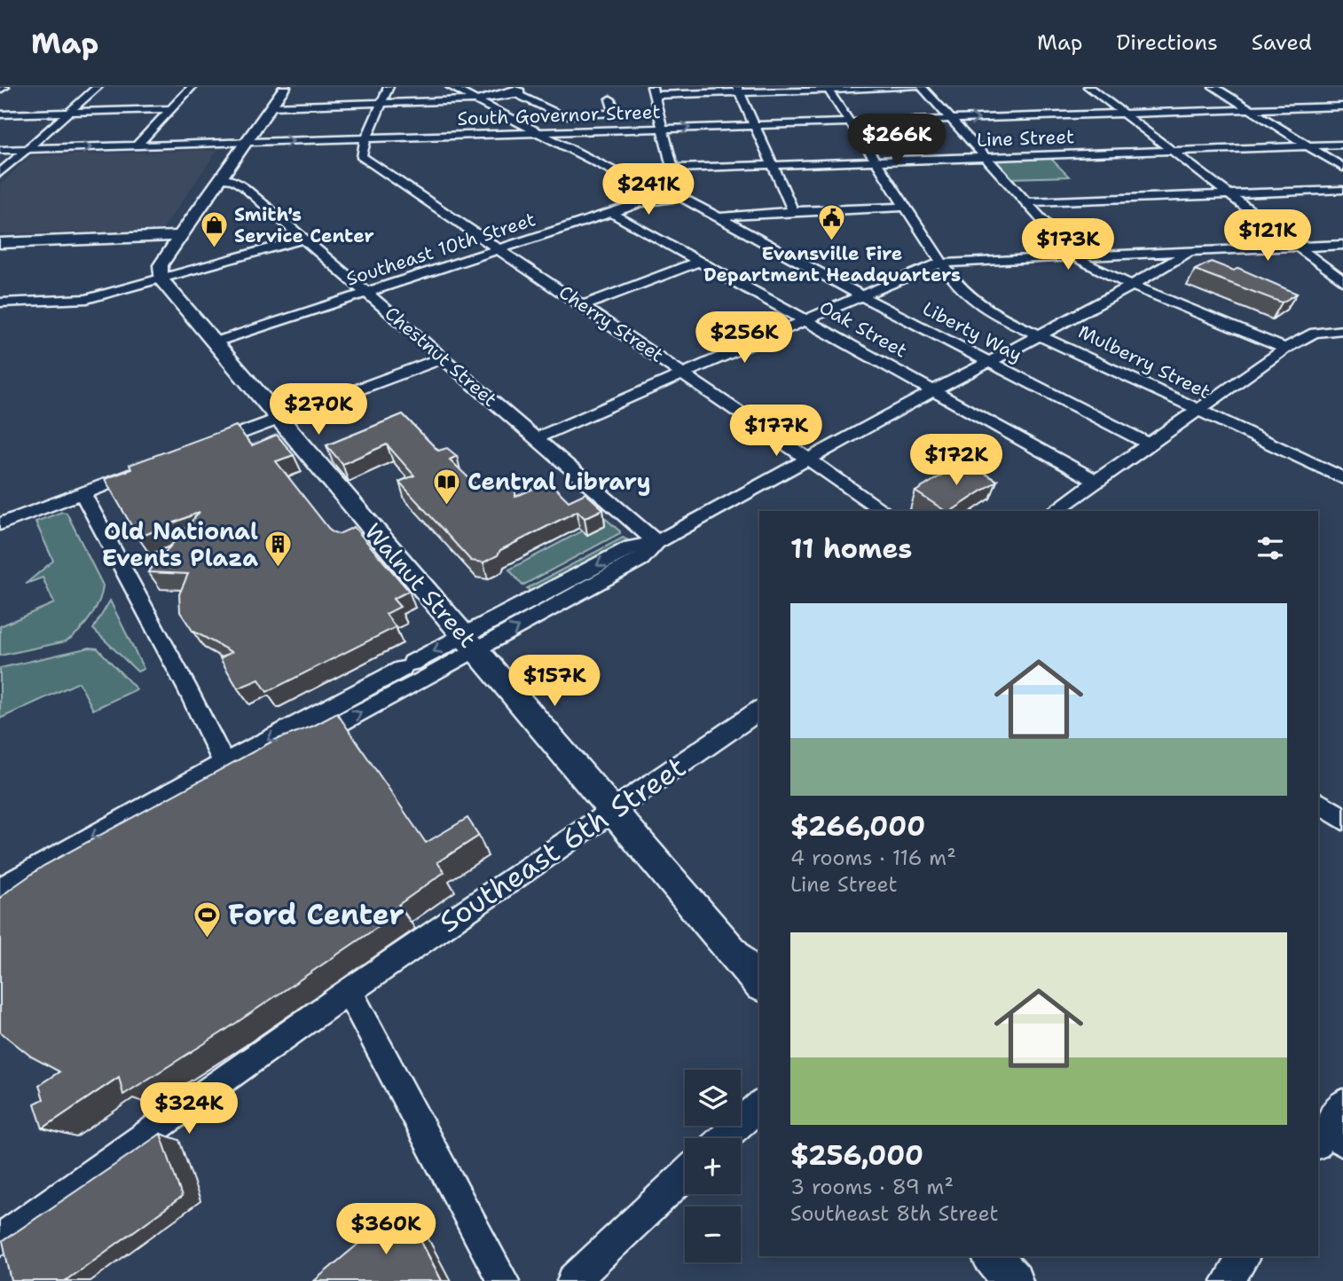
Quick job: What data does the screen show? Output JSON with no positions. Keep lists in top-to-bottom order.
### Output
{
  "streets": {
    "main road": ["Walnut Street"],
    "street": [
      "South Governor Street",
      "Line Street",
      "Southeast 10th Street",
      "Cherry Street",
      "Oak Street",
      "Liberty Way",
      "Chestnut Street",
      "Mulberry Street",
      "Southeast 6th Street"
    ]
  },
  "crossings": [
    ["South Governor Street", "Line Street"],
    ["South Governor Street", "Cherry Street"],
    ["South Governor Street", "Mulberry Street"],
    ["Line Street", "Mulberry Street"],
    ["Southeast 10th Street", "Cherry Street"],
    ["Southeast 10th Street", "Oak Street"],
    ["Southeast 10th Street", "Liberty Way"],
    ["Southeast 10th Street", "Chestnut Street"],
    ["Southeast 10th Street", "Walnut Street"],
    ["Walnut Street", "Southeast 6th Street"]
  ],
  "places": {
    "public building": ["Evansville Fire Department Headquarters"],
    "shop": ["Smith's Service Center"],
    "library": ["Central Library"],
    "building": ["Old National Events Plaza"],
    "sports": ["Ford Center"]
  },
  "page": {
    "header": "Map",
    "nav": ["Map", "Directions", "Saved"],
    "price": [
      "$266K",
      "$241K",
      "$121K",
      "$173K",
      "$256K",
      "$270K",
      "$177K",
      "$172K",
      "$157K",
      "$324K",
      "$360K"
    ],
    "heading": "11 homes",
    "list": [
      {
        "name": "$266,000",
        "note": "4 rooms · 116 m² · Line Street"
      },
      {
        "name": "$256,000",
        "note": "3 rooms · 89 m² · Southeast 8th Street"
      }
    ],
    "map_buttons": ["+", "−"]
  }
}
